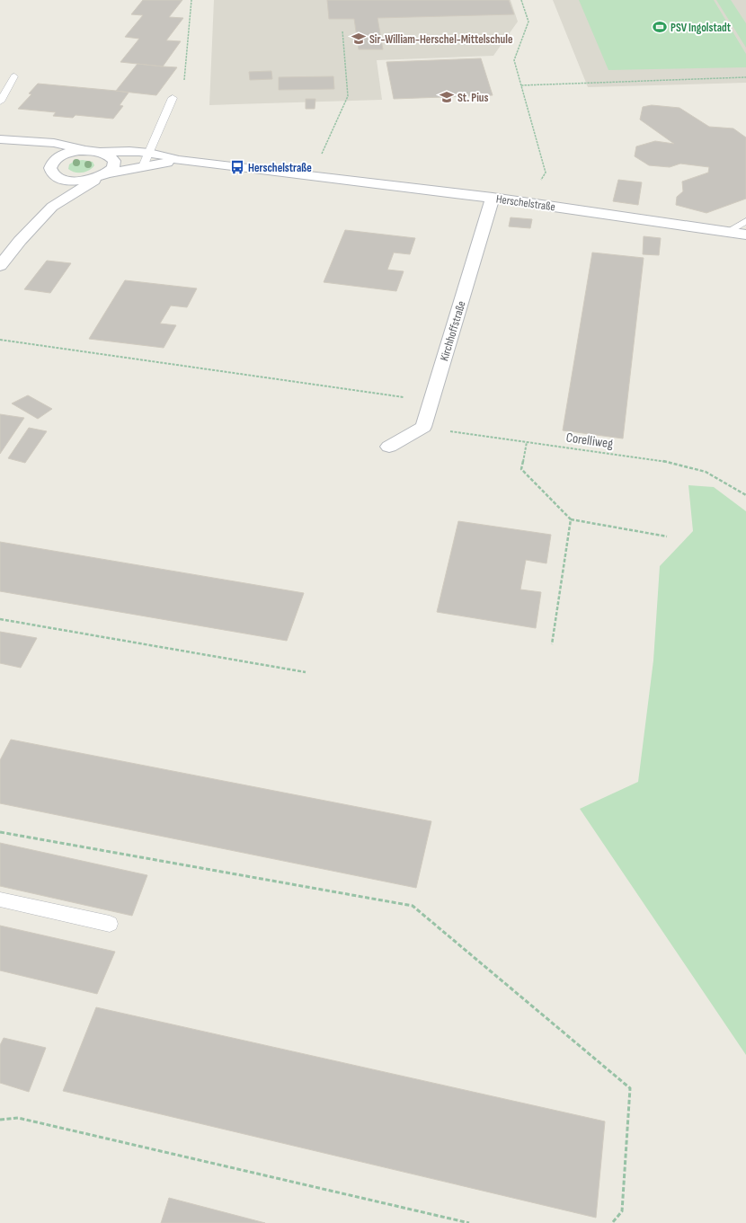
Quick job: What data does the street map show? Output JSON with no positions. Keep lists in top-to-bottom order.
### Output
{
  "streets": {
    "street": ["Herschelstraße", "Kirchhoffstraße"],
    "path": ["Corelliweg"]
  },
  "crossings": [
    ["Herschelstraße", "Kirchhoffstraße"],
    ["Kirchhoffstraße", "Corelliweg"]
  ],
  "places": {
    "sports": ["PSV Ingolstadt"],
    "school or university": ["Sir-William-Herschel-Mittelschule", "St. Pius"],
    "bus stop": ["Herschelstraße"]
  }
}
